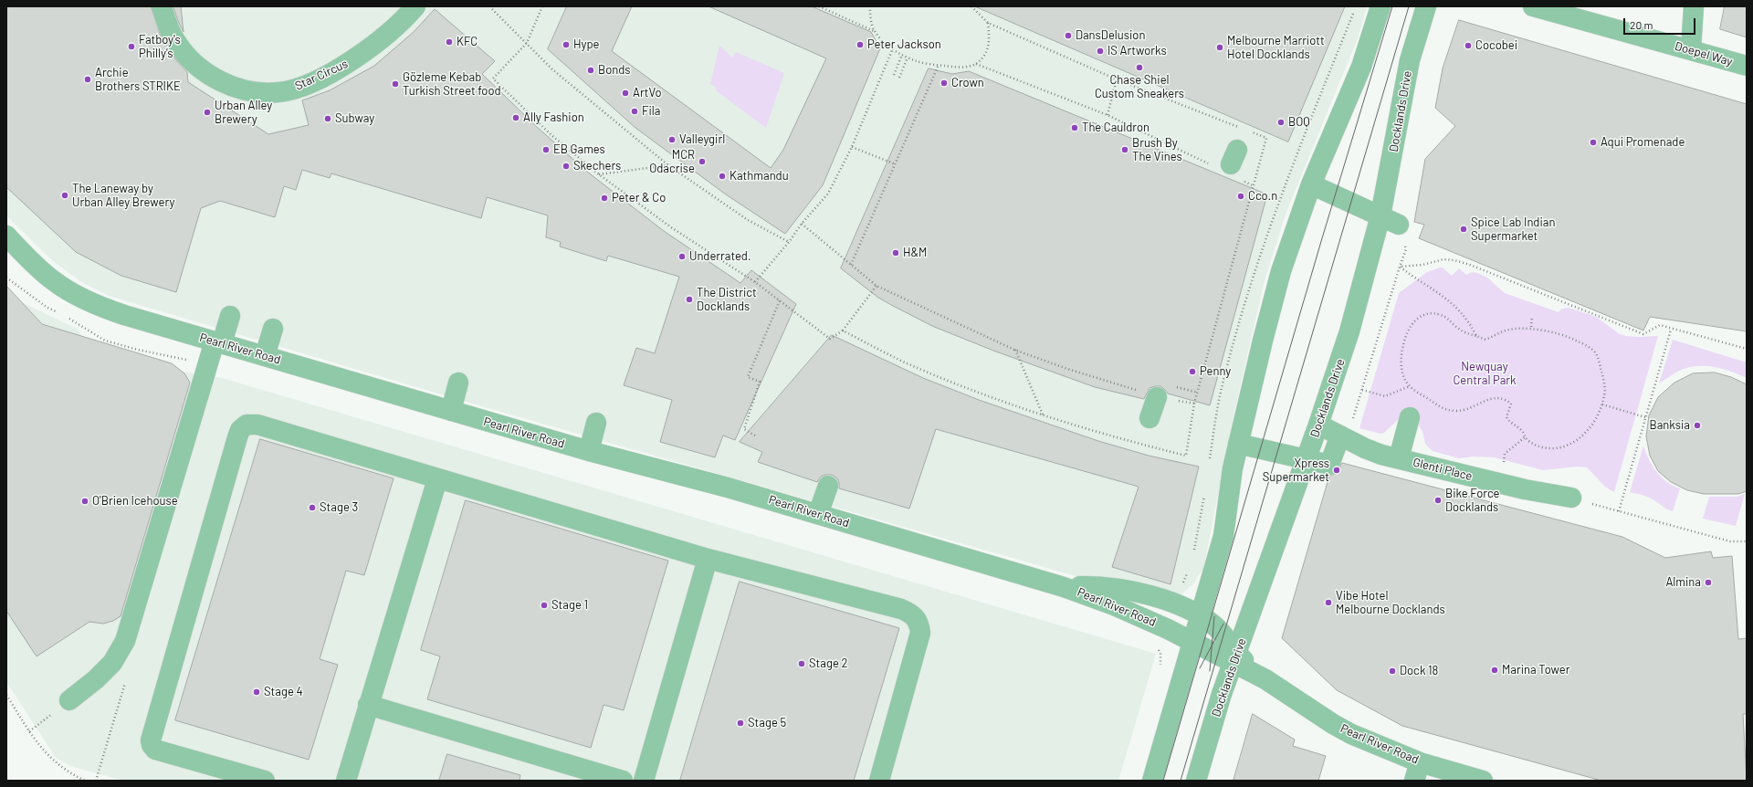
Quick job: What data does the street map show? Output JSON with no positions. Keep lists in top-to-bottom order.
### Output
{
  "streets": {
    "street": [
      "Doepel Way",
      "Star Circus",
      "Docklands Drive",
      "Pearl River Road",
      "Glenti Place"
    ]
  },
  "crossings": [
    ["Docklands Drive", "Pearl River Road"],
    ["Docklands Drive", "Glenti Place"]
  ],
  "parks": ["Newquay Central Park"],
  "places": [
    "DansDelusion",
    "KFC",
    "Hype",
    "Peter Jackson",
    "Cocobei",
    "Fatboy's Philly's",
    "Melbourne Marriott Hotel Docklands",
    "IS Artworks",
    "Chase Shiel Custom Sneakers",
    "Bonds",
    "Archie Brothers STRIKE",
    "Crown",
    "Gözleme Kebab Turkish Street food",
    "ArtVo",
    "Fila",
    "Urban Alley Brewery",
    "Ally Fashion",
    "Subway",
    "BOQ",
    "The Cauldron",
    "Valleygirl",
    "Aqui Promenade",
    "EB Games",
    "Brush By The Vines",
    "MCR Odacrise",
    "Skechers",
    "Kathmandu",
    "The Laneway by Urban Alley Brewery",
    "Cco.n",
    "Peter & Co",
    "Spice Lab Indian Supermarket",
    "H&M",
    "Underrated.",
    "The District Docklands",
    "Penny",
    "Banksia",
    "Xpress Supermarket",
    "Bike Force Docklands",
    "O'Brien Icehouse",
    "Stage 3",
    "Almina",
    "Vibe Hotel Melbourne Docklands",
    "Stage 1",
    "Stage 2",
    "Marina Tower",
    "Dock 18",
    "Stage 4",
    "Stage 5"
  ],
  "scale_bar": "20 m"
}
